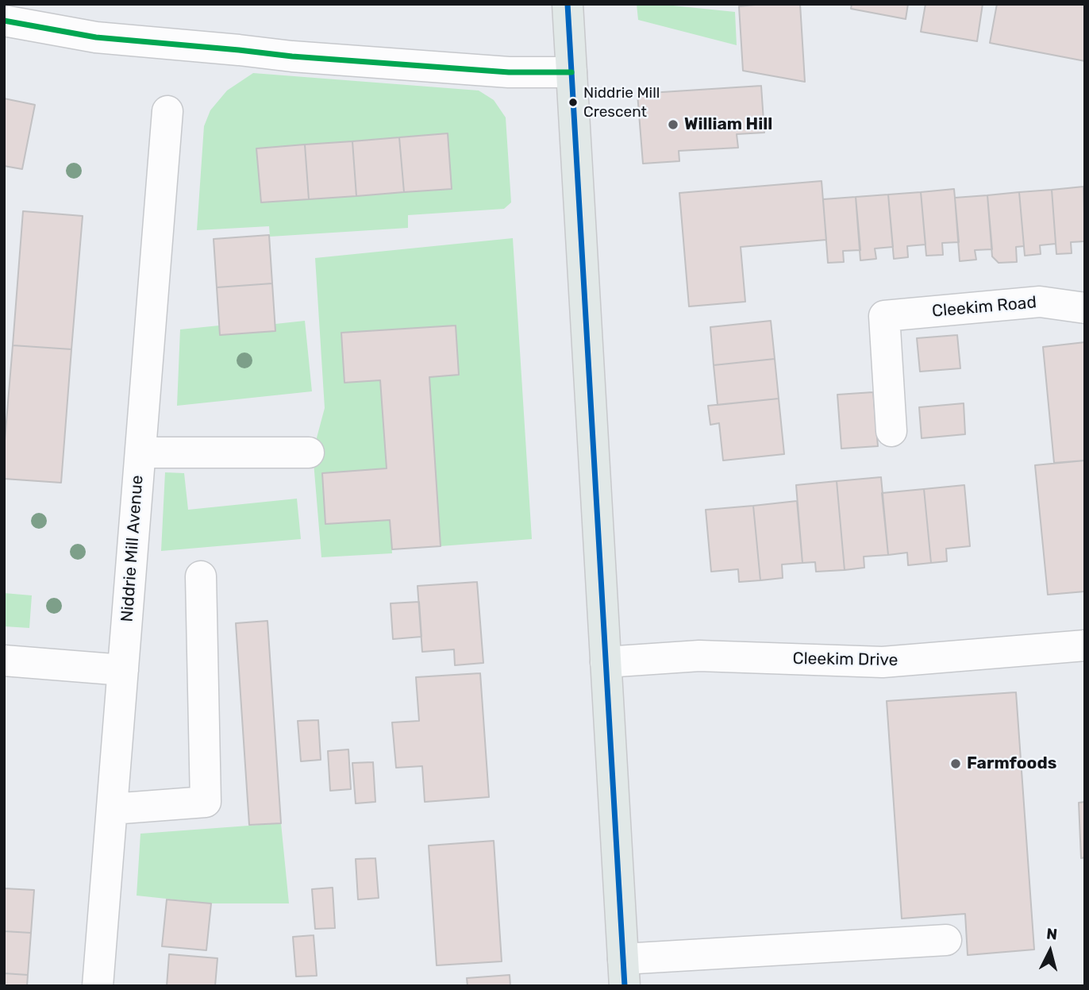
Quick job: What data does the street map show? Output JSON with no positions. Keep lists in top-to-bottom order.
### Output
{
  "streets": {
    "street": ["Cleekim Road", "Niddrie Mill Avenue", "Cleekim Drive"]
  },
  "places": ["Niddrie Mill Crescent", "William Hill", "Farmfoods"],
  "north": "top"
}
